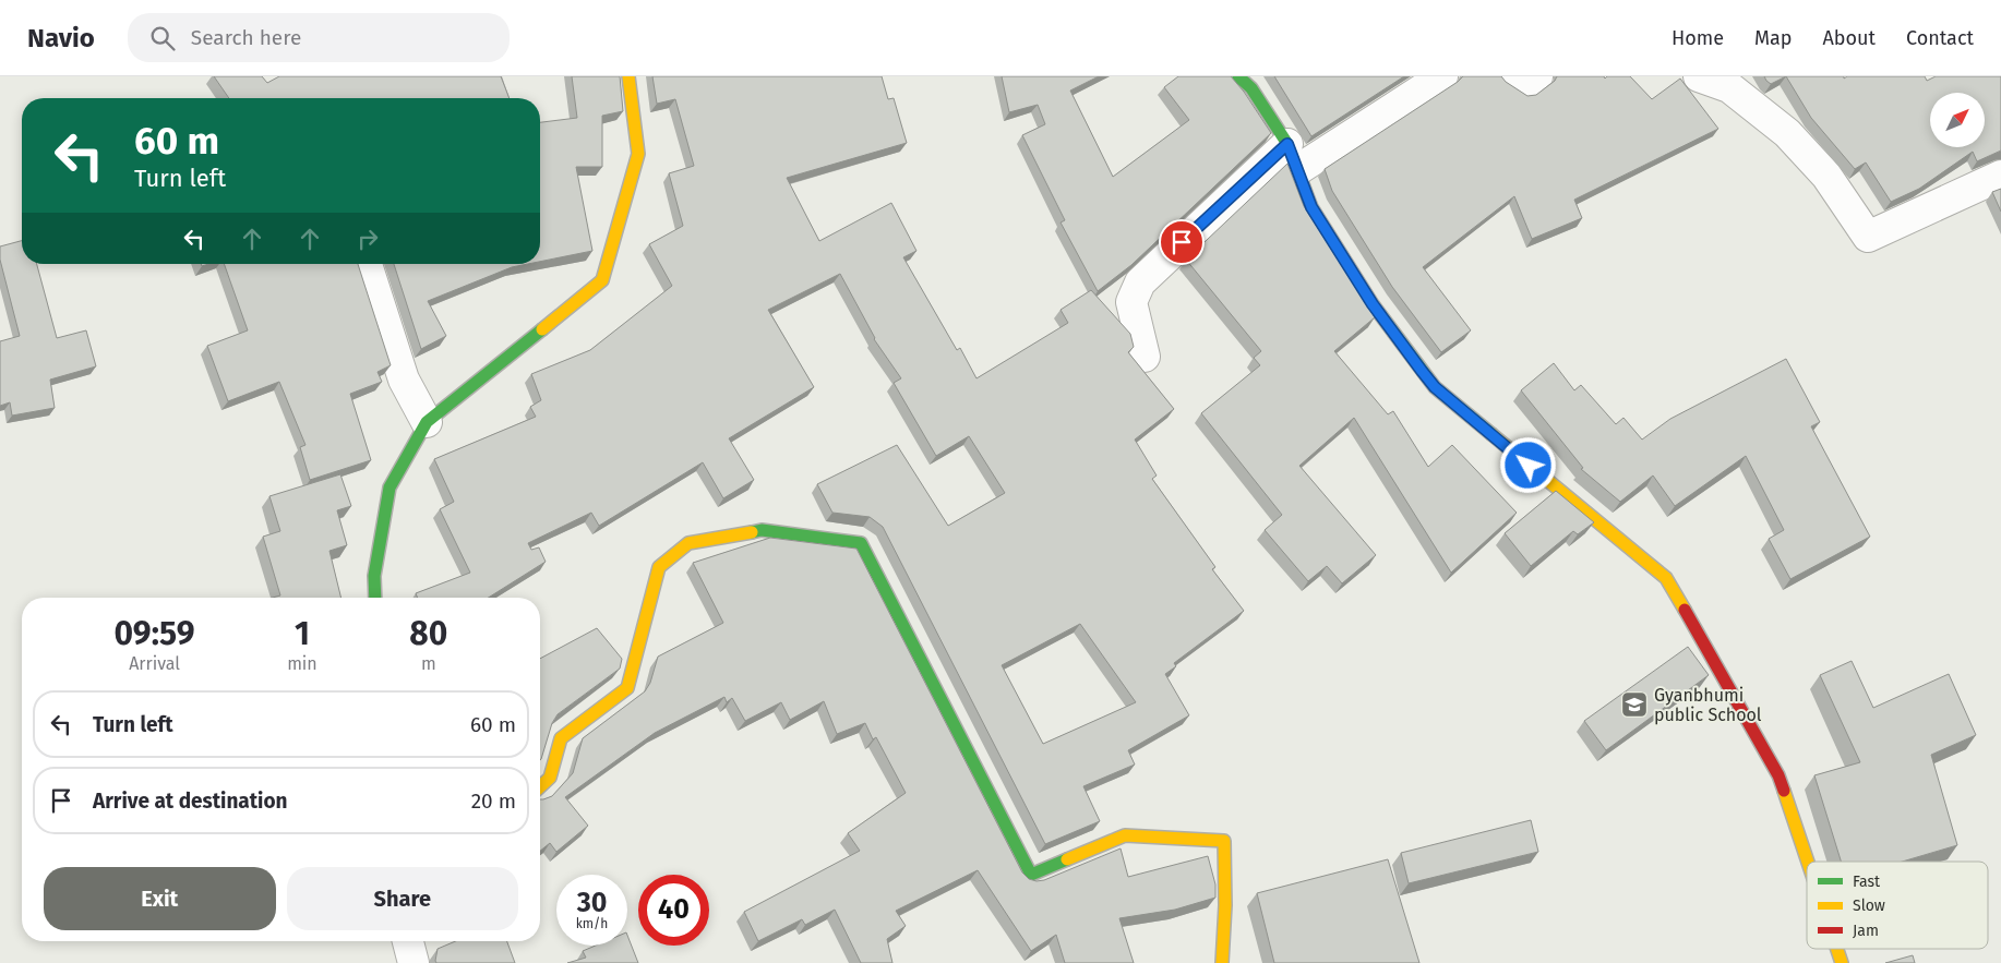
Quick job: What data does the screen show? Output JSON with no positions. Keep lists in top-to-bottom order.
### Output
{
  "places": {
    "school or university": ["Gyanbhumi public School"]
  },
  "legend": ["Fast", "Slow", "Jam"],
  "north": "top right",
  "page": {
    "header": "Navio",
    "search": "Search here",
    "nav": [
      "Home",
      "Map",
      "About",
      "Contact"
    ],
    "turn": ["60 m", "Turn left"],
    "eta": [
      "09:59",
      "Arrival",
      "1",
      "min",
      "80",
      "m"
    ],
    "list": [
      {
        "name": "Turn left",
        "value": "60 m"
      },
      {
        "name": "Arrive at destination",
        "value": "20 m"
      }
    ],
    "buttons": ["Exit", "Share"],
    "speed": "30 km/h",
    "limit": "40"
  }
}
